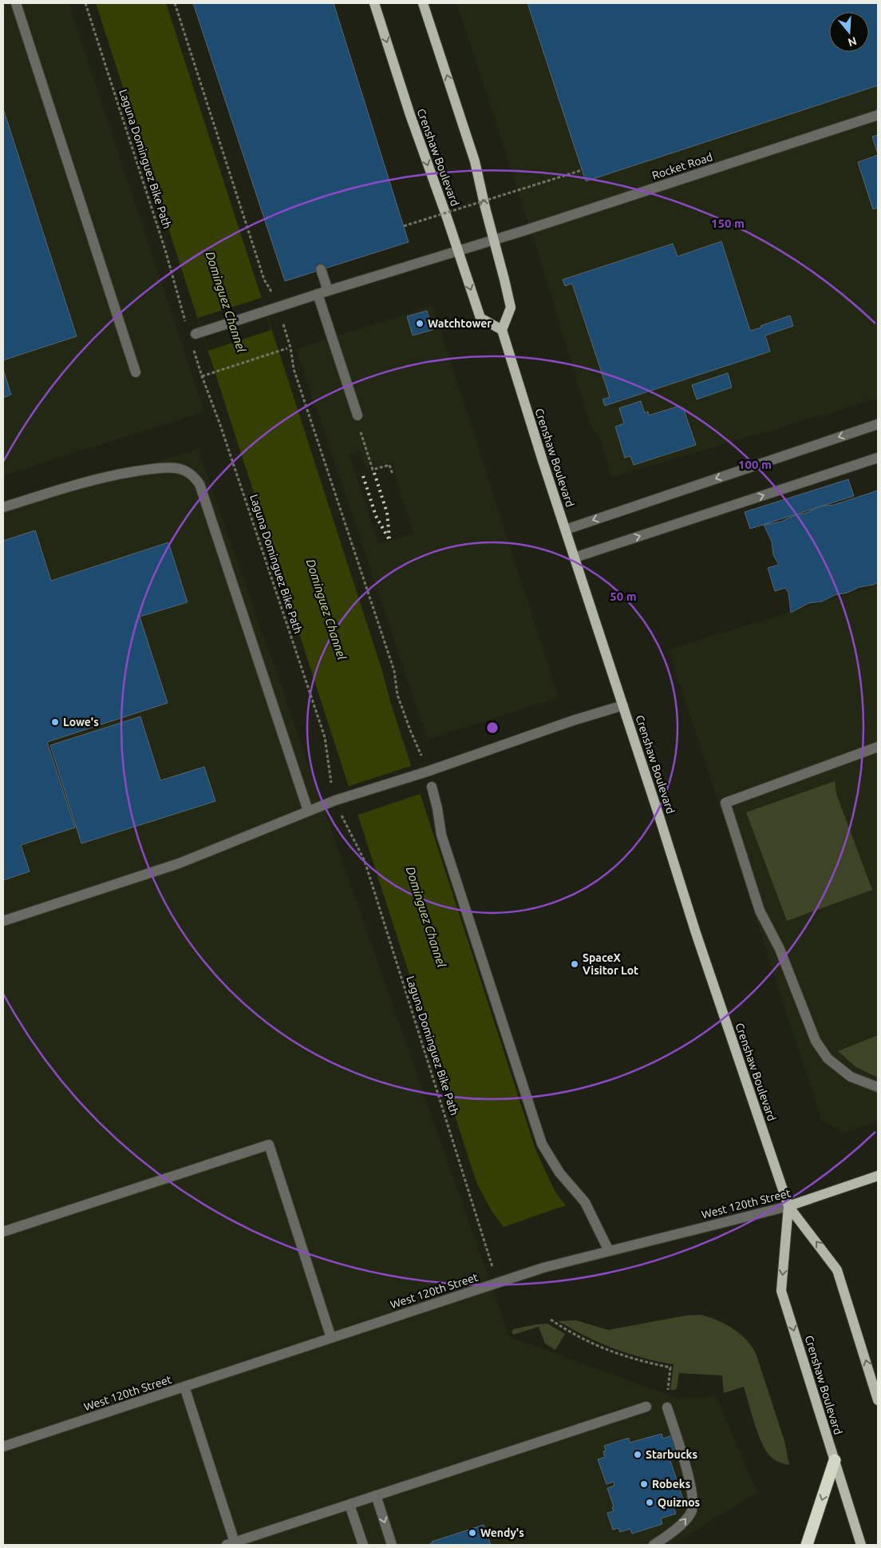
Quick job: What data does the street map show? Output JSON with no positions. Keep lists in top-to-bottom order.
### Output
{
  "streets": {
    "main road": ["Crenshaw Boulevard", "West 120th Street"],
    "street": ["Rocket Road"],
    "path": ["Laguna Dominguez Bike Path"]
  },
  "crossings": [
    ["Crenshaw Boulevard", "Rocket Road"],
    ["Crenshaw Boulevard", "West 120th Street"],
    ["Laguna Dominguez Bike Path", "West 120th Street"]
  ],
  "water": ["Dominguez Channel"],
  "places": [
    "Watchtower",
    "Lowe's",
    "SpaceX Visitor Lot",
    "Starbucks",
    "Robeks",
    "Quiznos",
    "Wendy's"
  ],
  "north": "bottom",
  "rings": ["150 m", "100 m", "50 m"]
}
